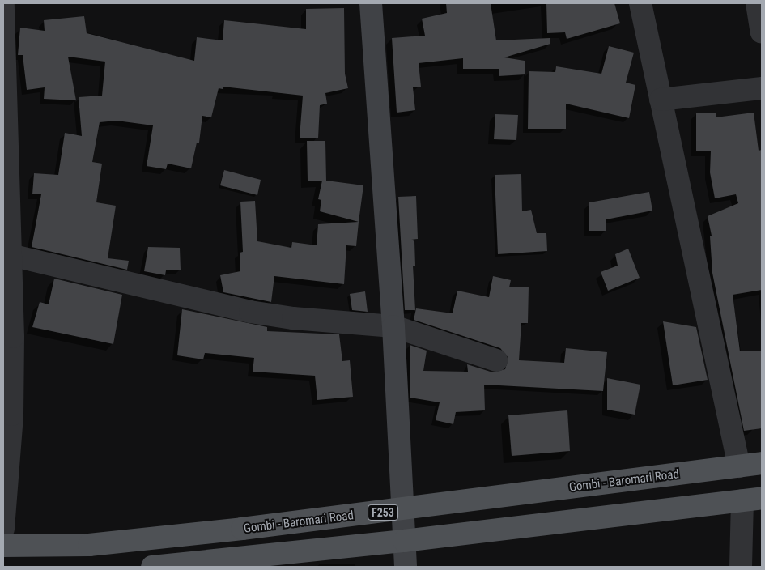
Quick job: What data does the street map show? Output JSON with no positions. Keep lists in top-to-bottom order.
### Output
{
  "streets": {
    "main road": ["Gombi - Baromari Road", "F253"]
  }
}
